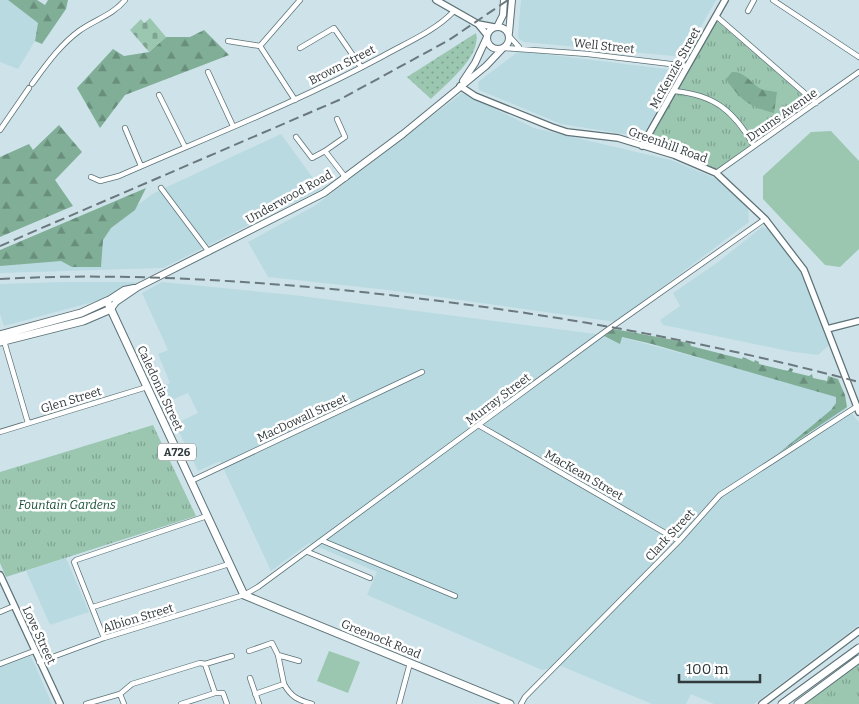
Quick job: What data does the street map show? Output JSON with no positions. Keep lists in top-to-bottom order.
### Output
{
  "streets": {
    "main road": [
      "Underwood Road",
      "Caledonia Street",
      "A726",
      "Greenock Road"
    ],
    "street": [
      "Well Street",
      "Brown Street",
      "McKenzie Street",
      "Drums Avenue",
      "Greenhill Road",
      "Murray Street",
      "Glen Street",
      "MacDowall Street",
      "MacKean Street",
      "Clark Street",
      "Albion Street",
      "Love Street"
    ]
  },
  "crossings": [
    ["Well Street", "McKenzie Street"],
    ["Well Street", "Underwood Road"],
    ["McKenzie Street", "Greenhill Road"],
    ["Drums Avenue", "Greenhill Road"],
    ["Greenhill Road", "Underwood Road"],
    ["Greenhill Road", "Murray Street"],
    ["Greenhill Road", "Clark Street"],
    ["Underwood Road", "Caledonia Street"],
    ["Caledonia Street", "Murray Street"],
    ["Caledonia Street", "Glen Street"],
    ["Caledonia Street", "MacDowall Street"],
    ["Caledonia Street", "Albion Street"],
    ["Caledonia Street", "Greenock Road"],
    ["Murray Street", "MacKean Street"],
    ["Murray Street", "Albion Street"],
    ["Murray Street", "Greenock Road"],
    ["MacKean Street", "Clark Street"],
    ["Albion Street", "Love Street"],
    ["Albion Street", "Greenock Road"]
  ],
  "parks": ["Fountain Gardens"],
  "scale_bar": "100 m"
}
